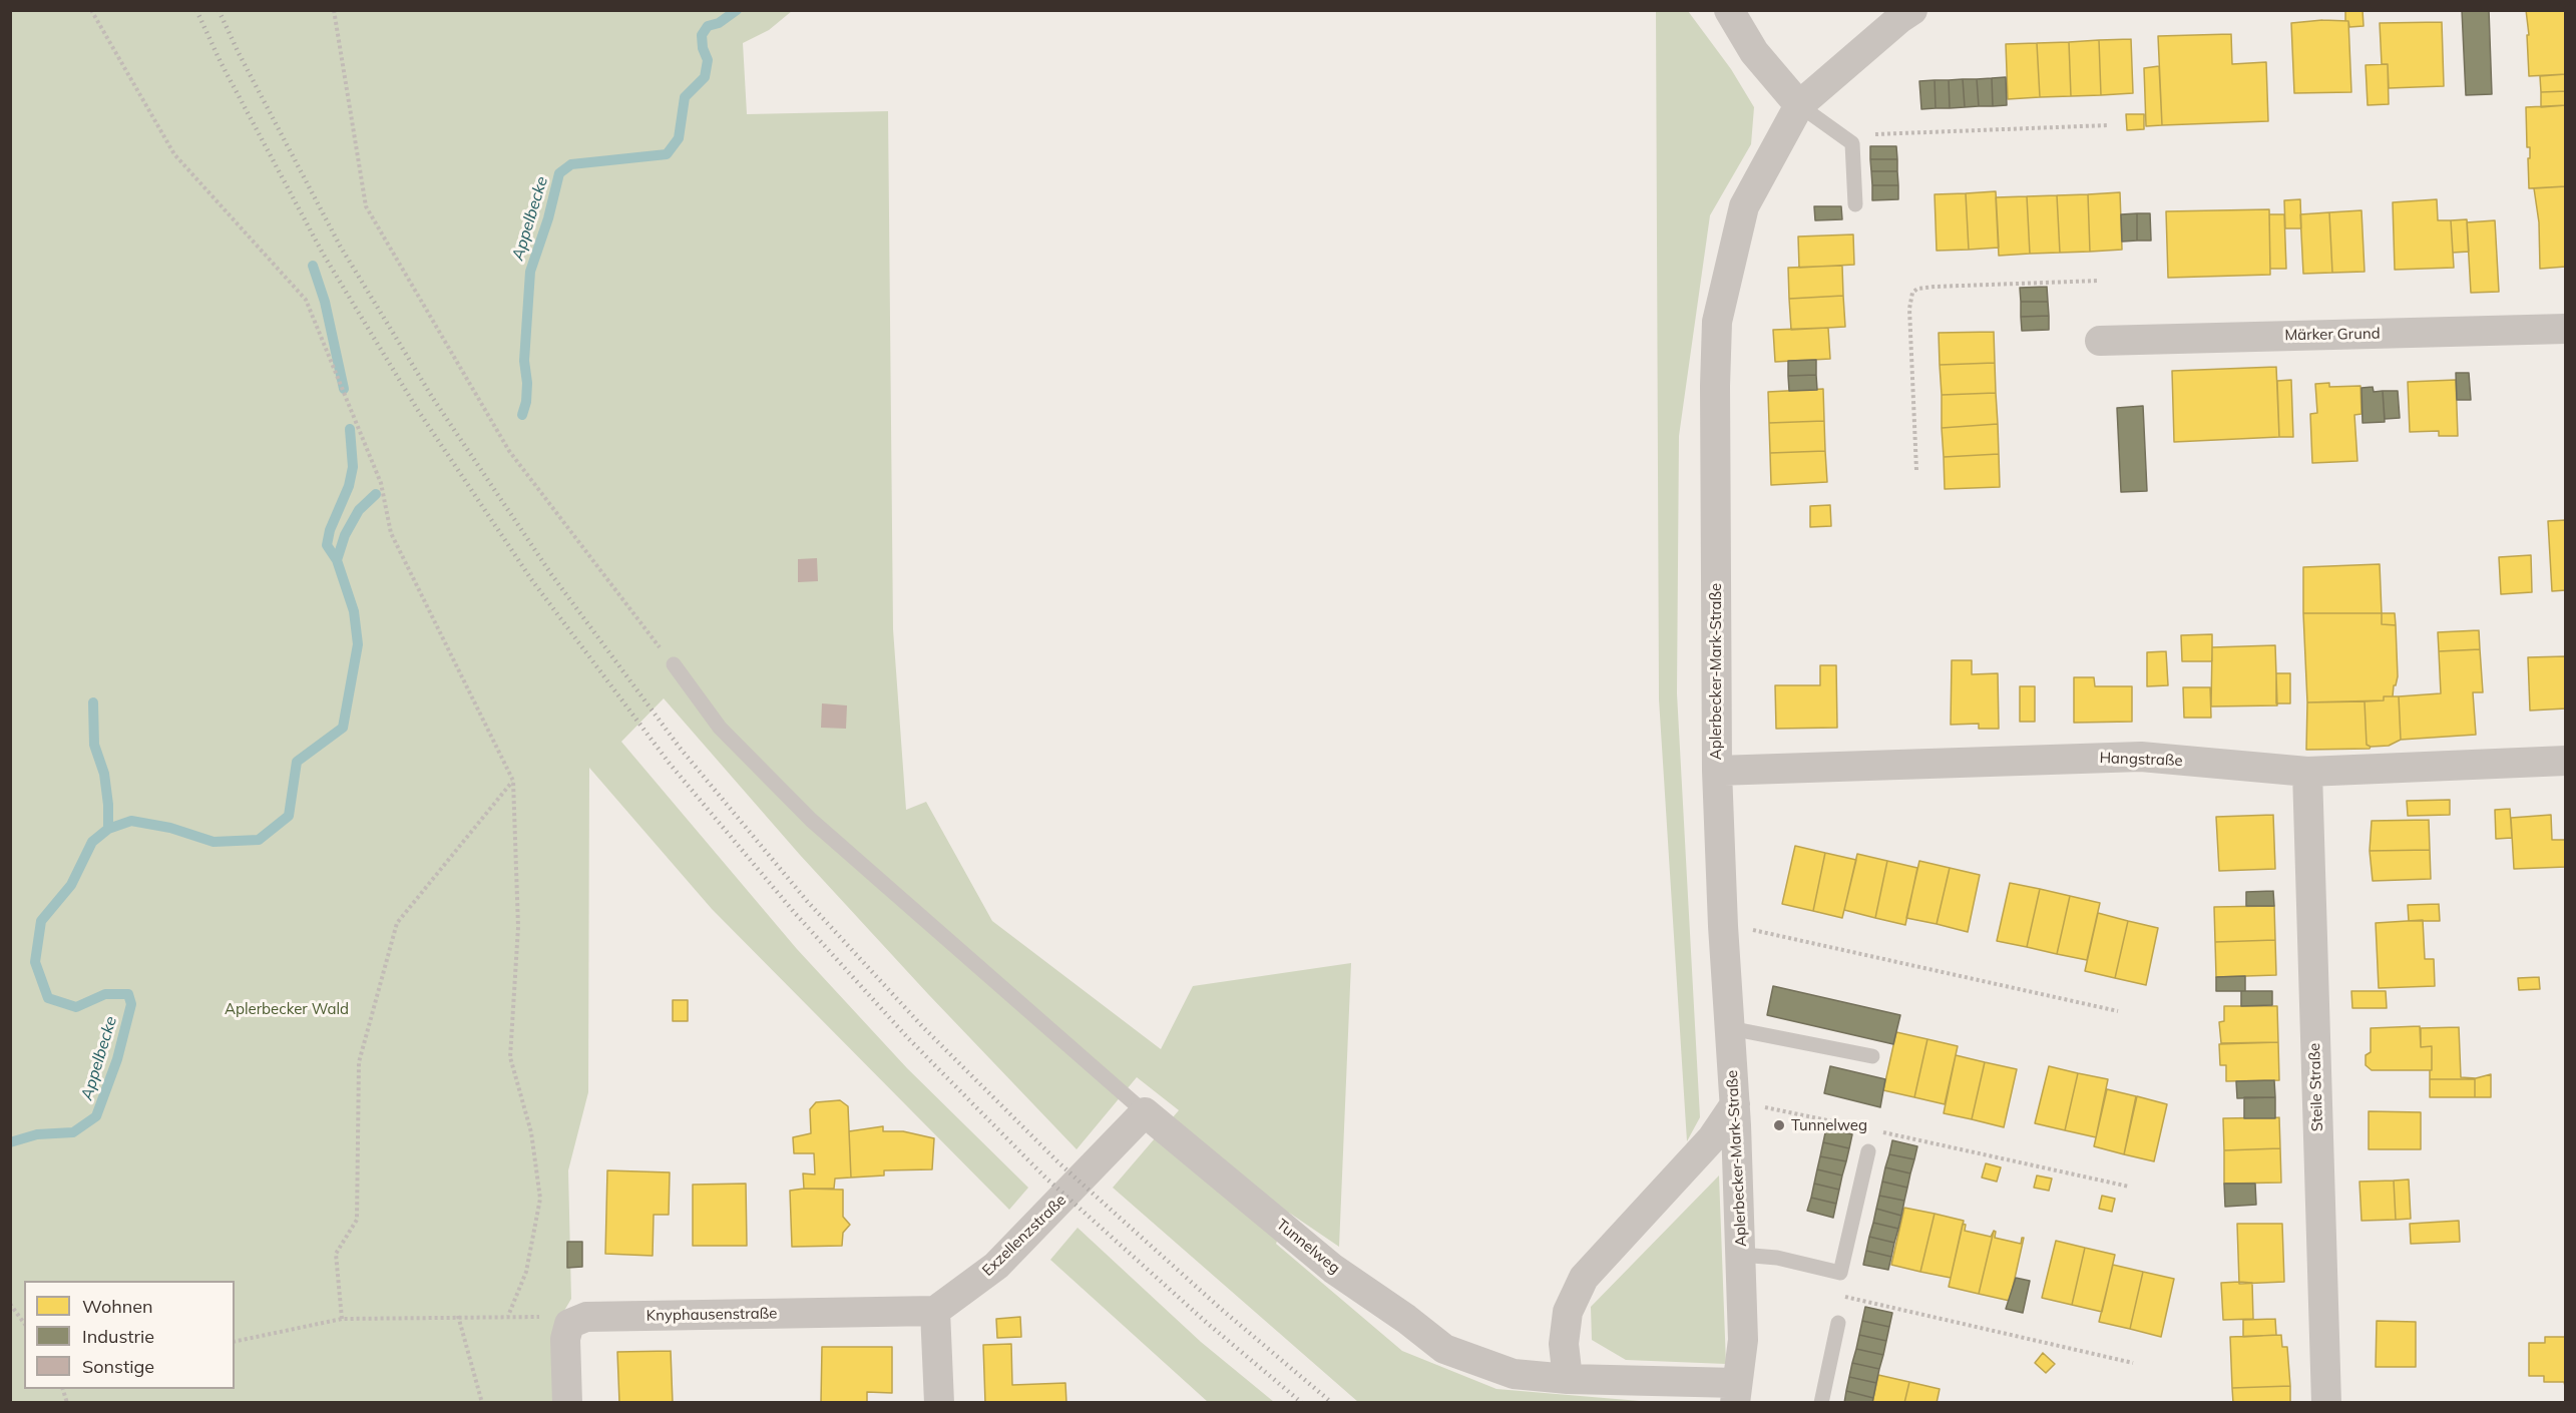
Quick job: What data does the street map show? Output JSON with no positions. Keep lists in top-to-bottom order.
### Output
{
  "streets": {
    "street": [
      "Märker Grund",
      "Aplerbecker-Mark-Straße",
      "Hangstraße",
      "Steile Straße",
      "Exzellenzstraße",
      "Tunnelweg",
      "Knyphausenstraße"
    ]
  },
  "crossings": [
    ["Aplerbecker-Mark-Straße", "Hangstraße"],
    ["Aplerbecker-Mark-Straße", "Tunnelweg"],
    ["Hangstraße", "Steile Straße"],
    ["Exzellenzstraße", "Tunnelweg"],
    ["Exzellenzstraße", "Knyphausenstraße"]
  ],
  "water": ["Appelbecke"],
  "parks": ["Aplerbecker Wald"],
  "places": ["Tunnelweg"],
  "legend": ["Wohnen", "Industrie", "Sonstige"]
}
